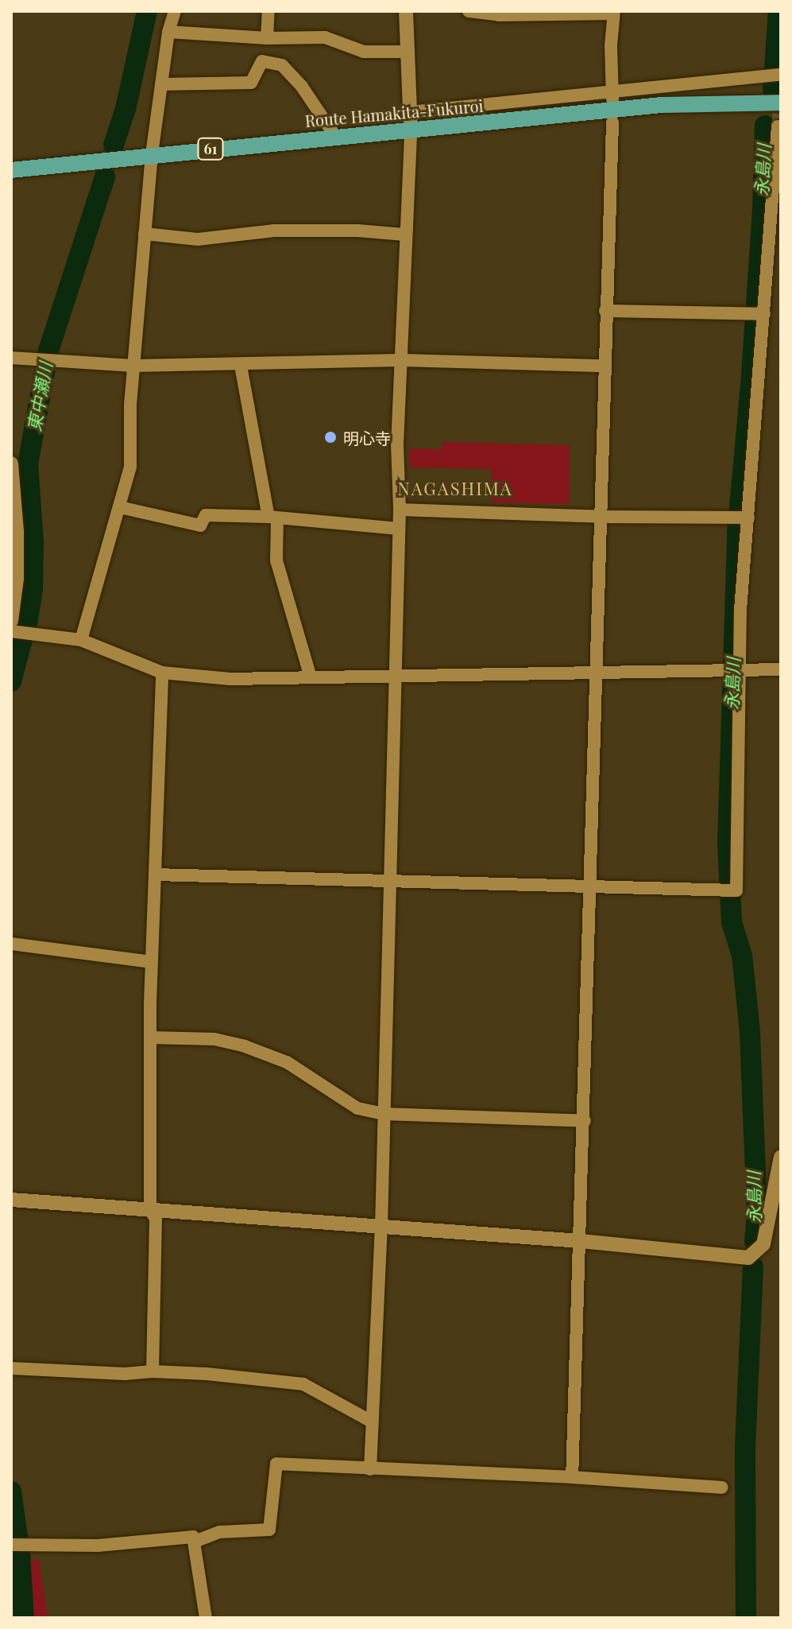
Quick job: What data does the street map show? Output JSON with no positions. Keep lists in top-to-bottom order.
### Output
{
  "streets": {
    "main road": ["Route Hamakita-Fukuroi", "61"]
  },
  "districts": ["NAGASHIMA"],
  "water": ["永島川", "東中瀬川"],
  "places": ["明心寺"]
}
